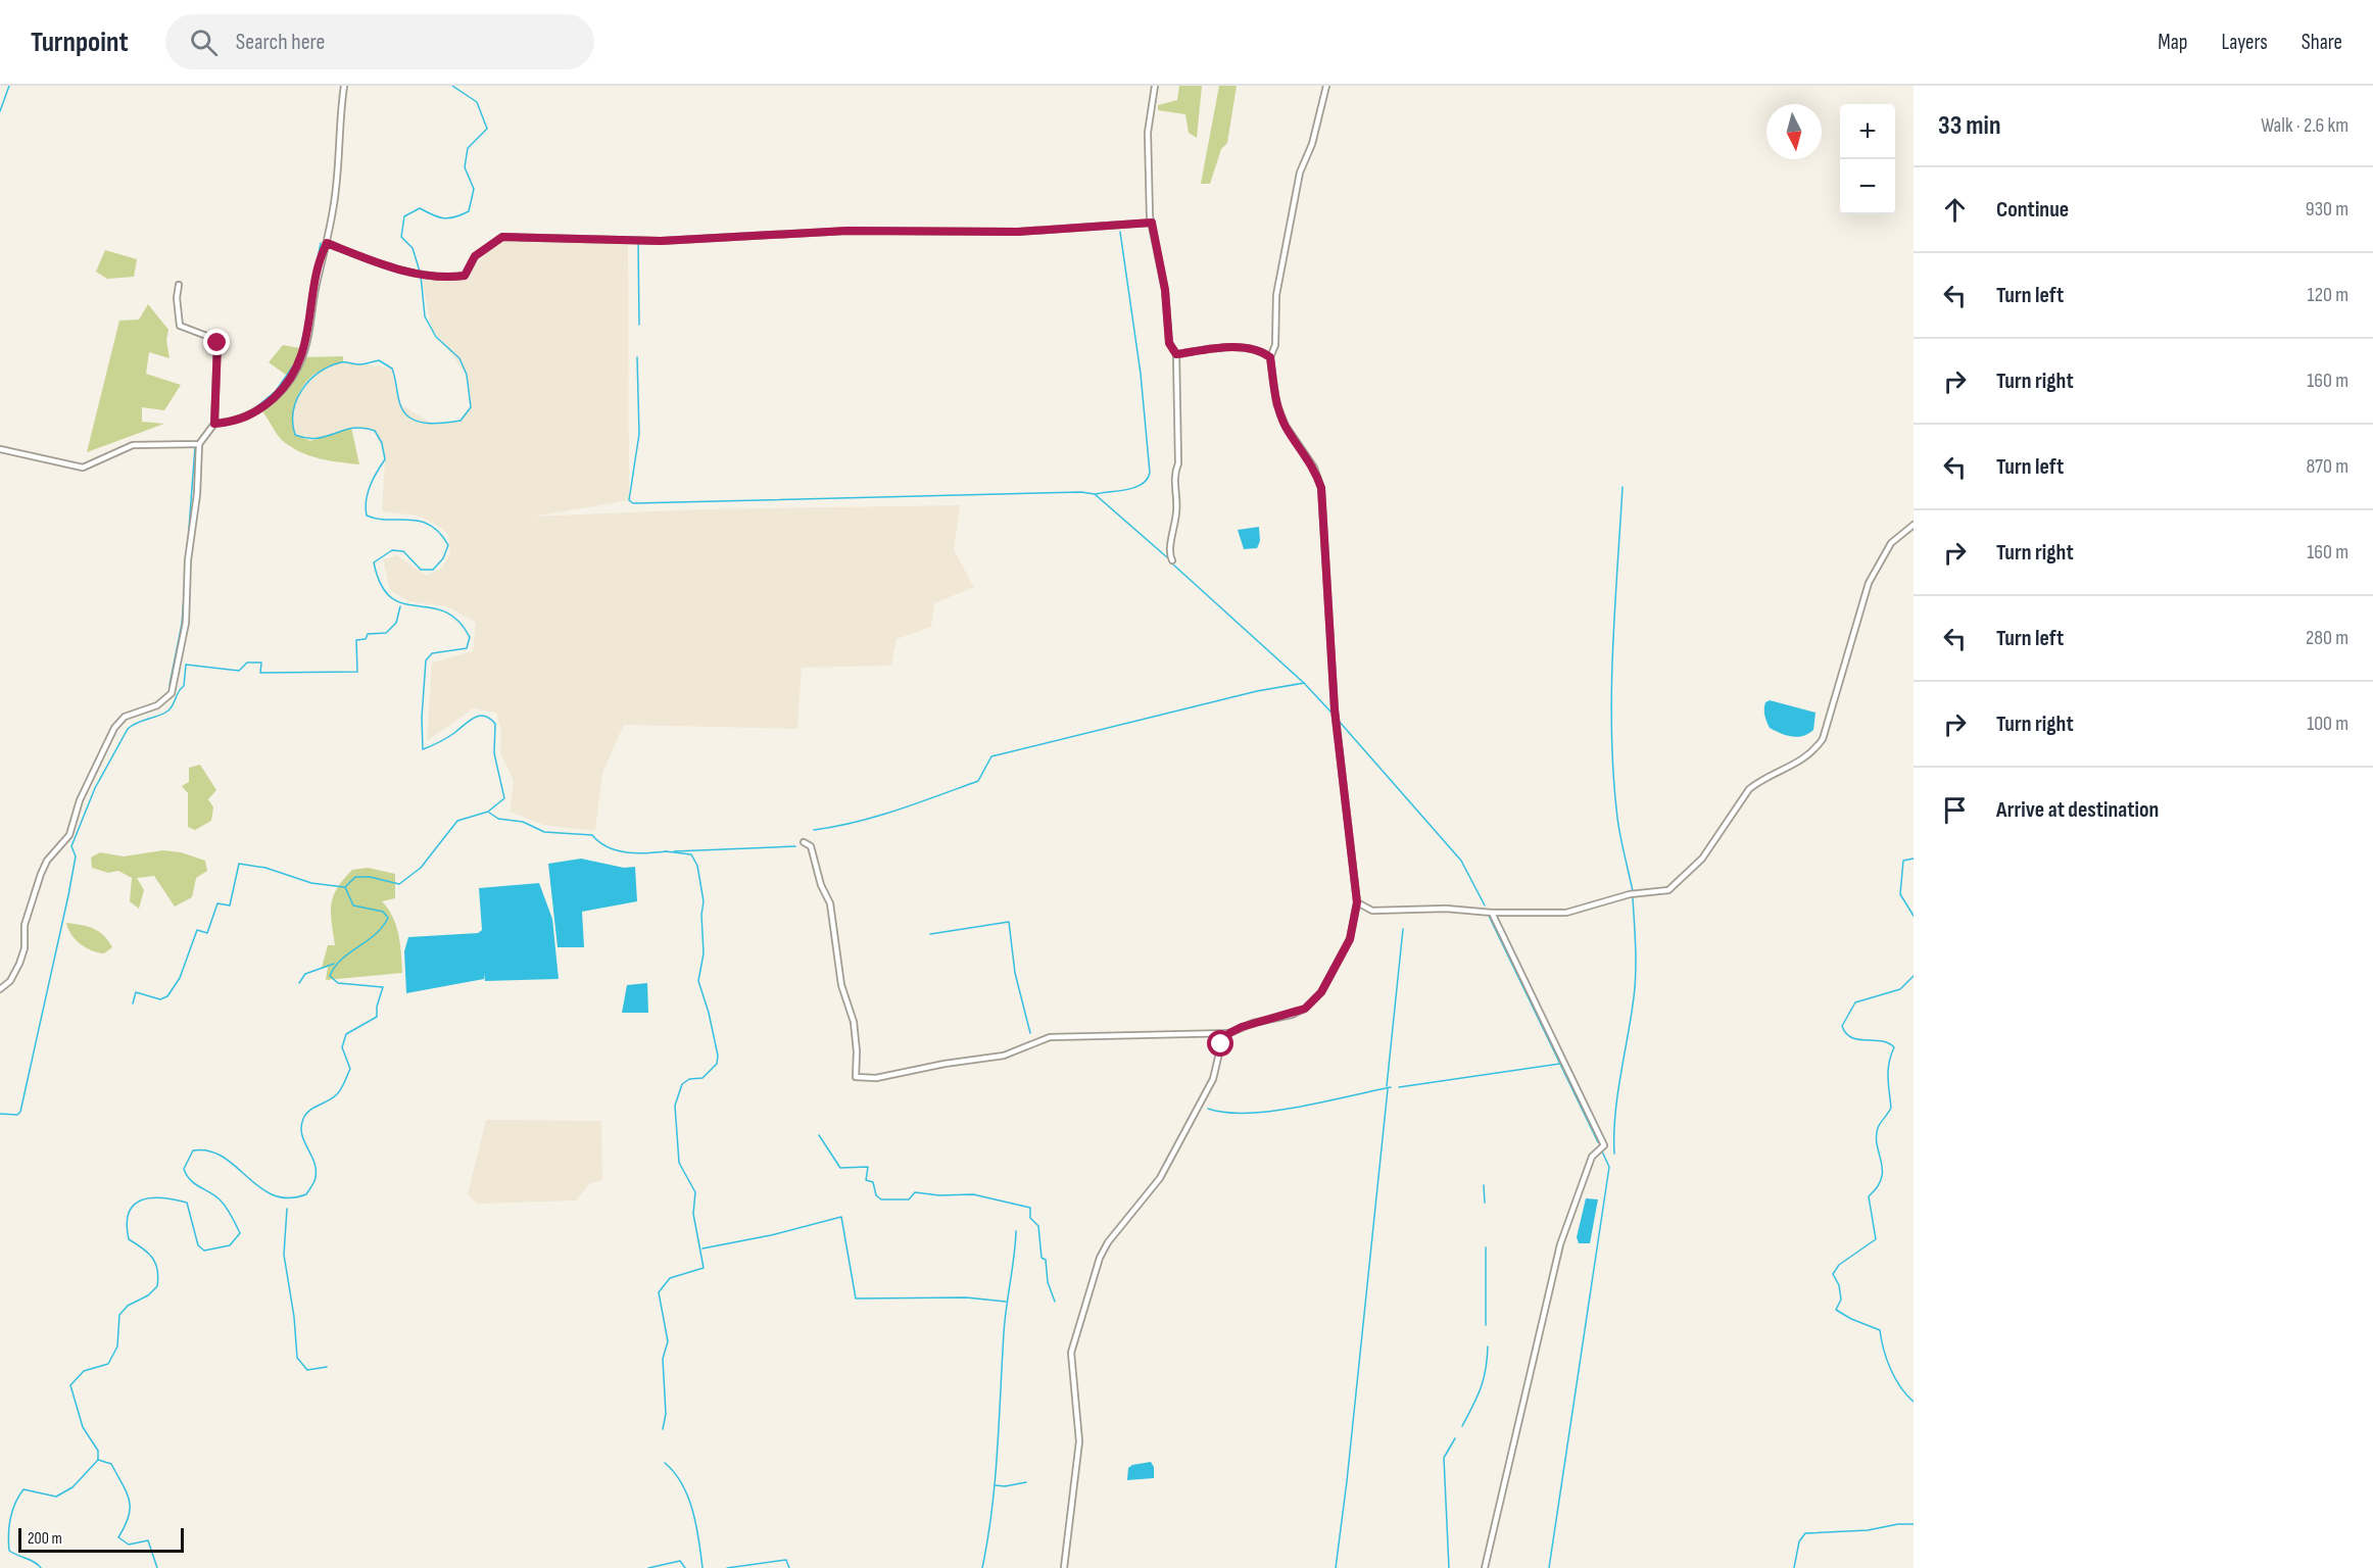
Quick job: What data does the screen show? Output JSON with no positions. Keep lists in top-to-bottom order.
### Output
{
  "scale_bar": "200 m",
  "north": "bottom",
  "page": {
    "header": "Turnpoint",
    "search": "Search here",
    "nav": ["Map", "Layers", "Share"],
    "heading": ["33 min", "Walk · 2.6 km"],
    "map_buttons": ["+", "−"],
    "list": [
      ["Continue", "930 m"],
      ["Turn left", "120 m"],
      ["Turn right", "160 m"],
      ["Turn left", "870 m"],
      ["Turn right", "160 m"],
      ["Turn left", "280 m"],
      ["Turn right", "100 m"],
      "Arrive at destination"
    ],
    "scale": "200 m"
  }
}
